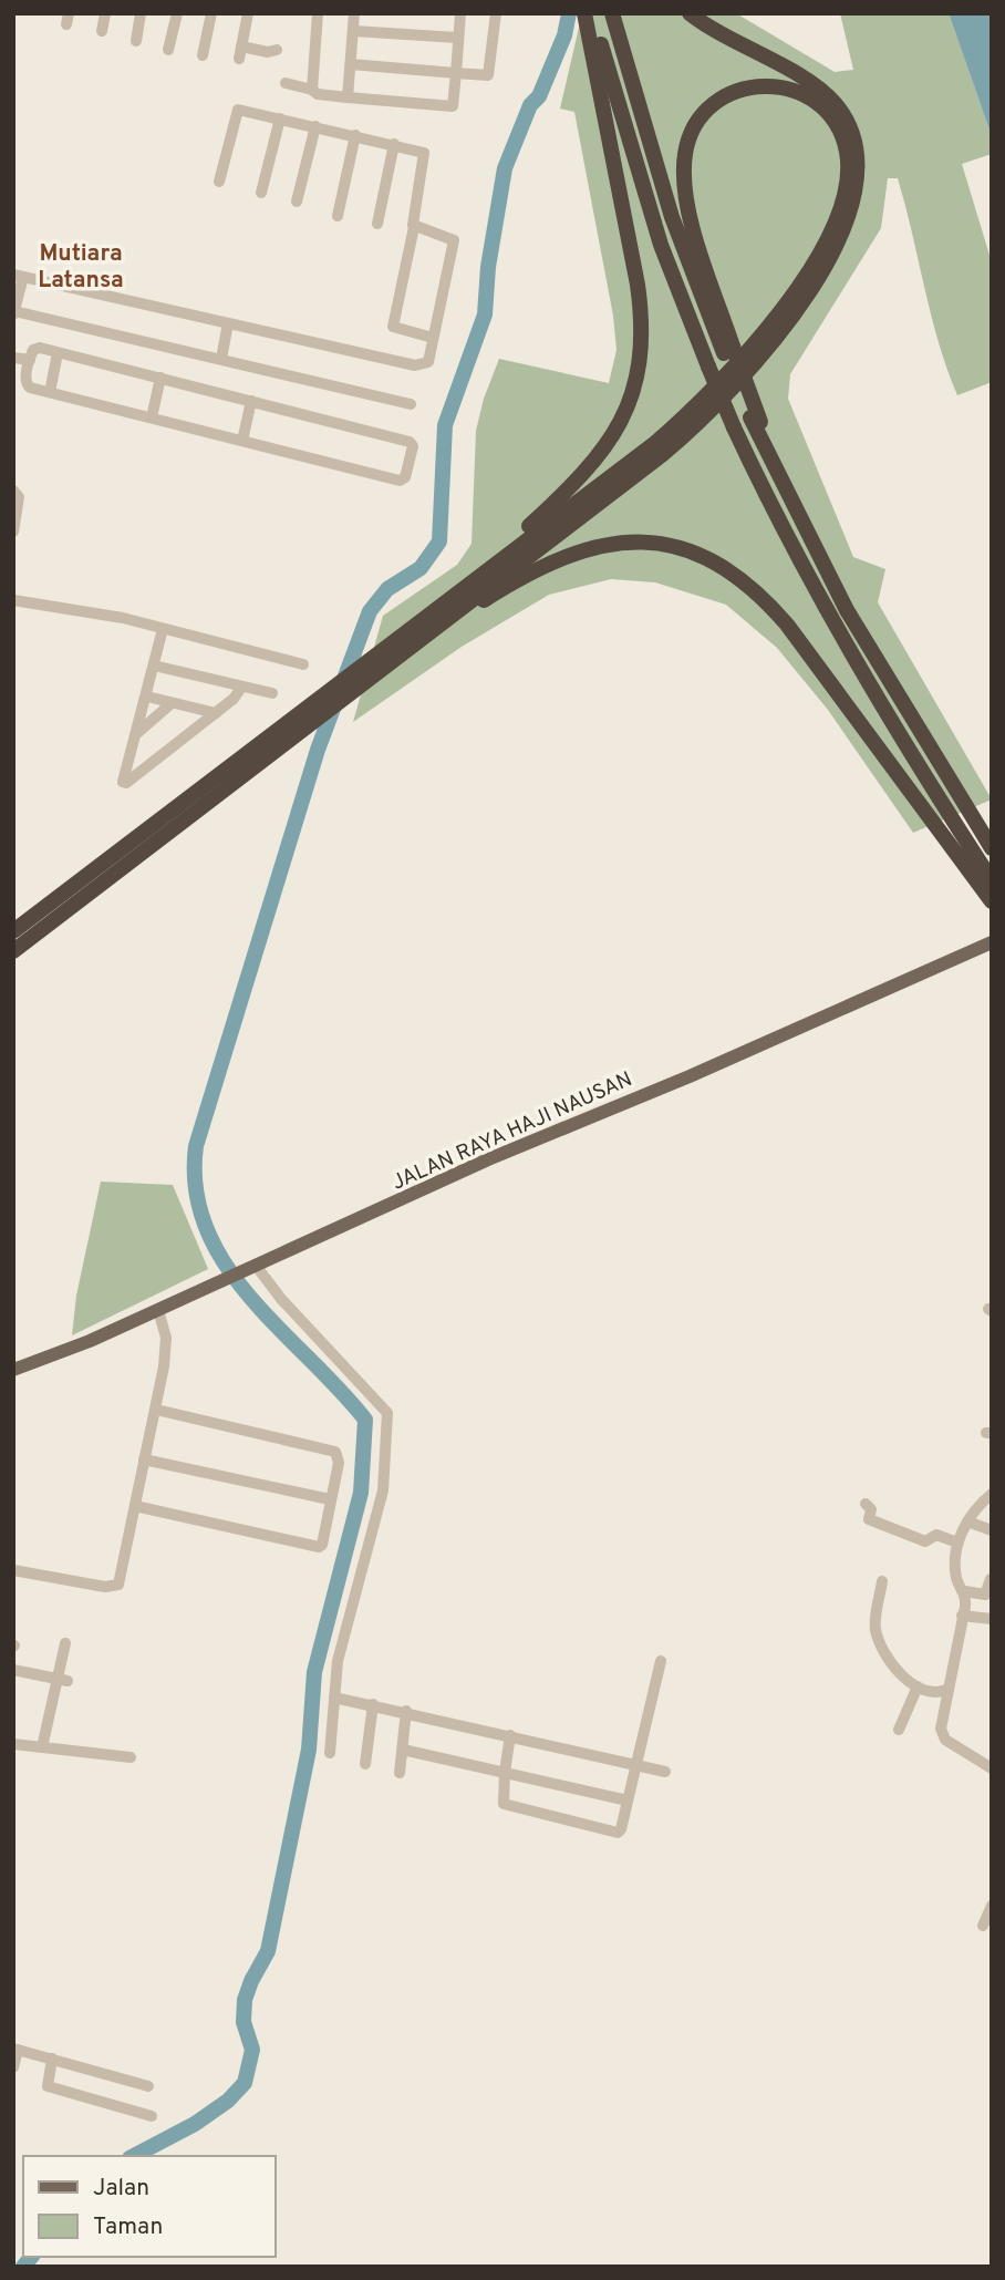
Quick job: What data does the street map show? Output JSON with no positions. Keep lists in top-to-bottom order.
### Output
{
  "streets": {
    "main road": ["JALAN RAYA HAJI NAUSAN"]
  },
  "districts": ["Mutiara Latansa"],
  "legend": ["Jalan", "Taman"]
}
